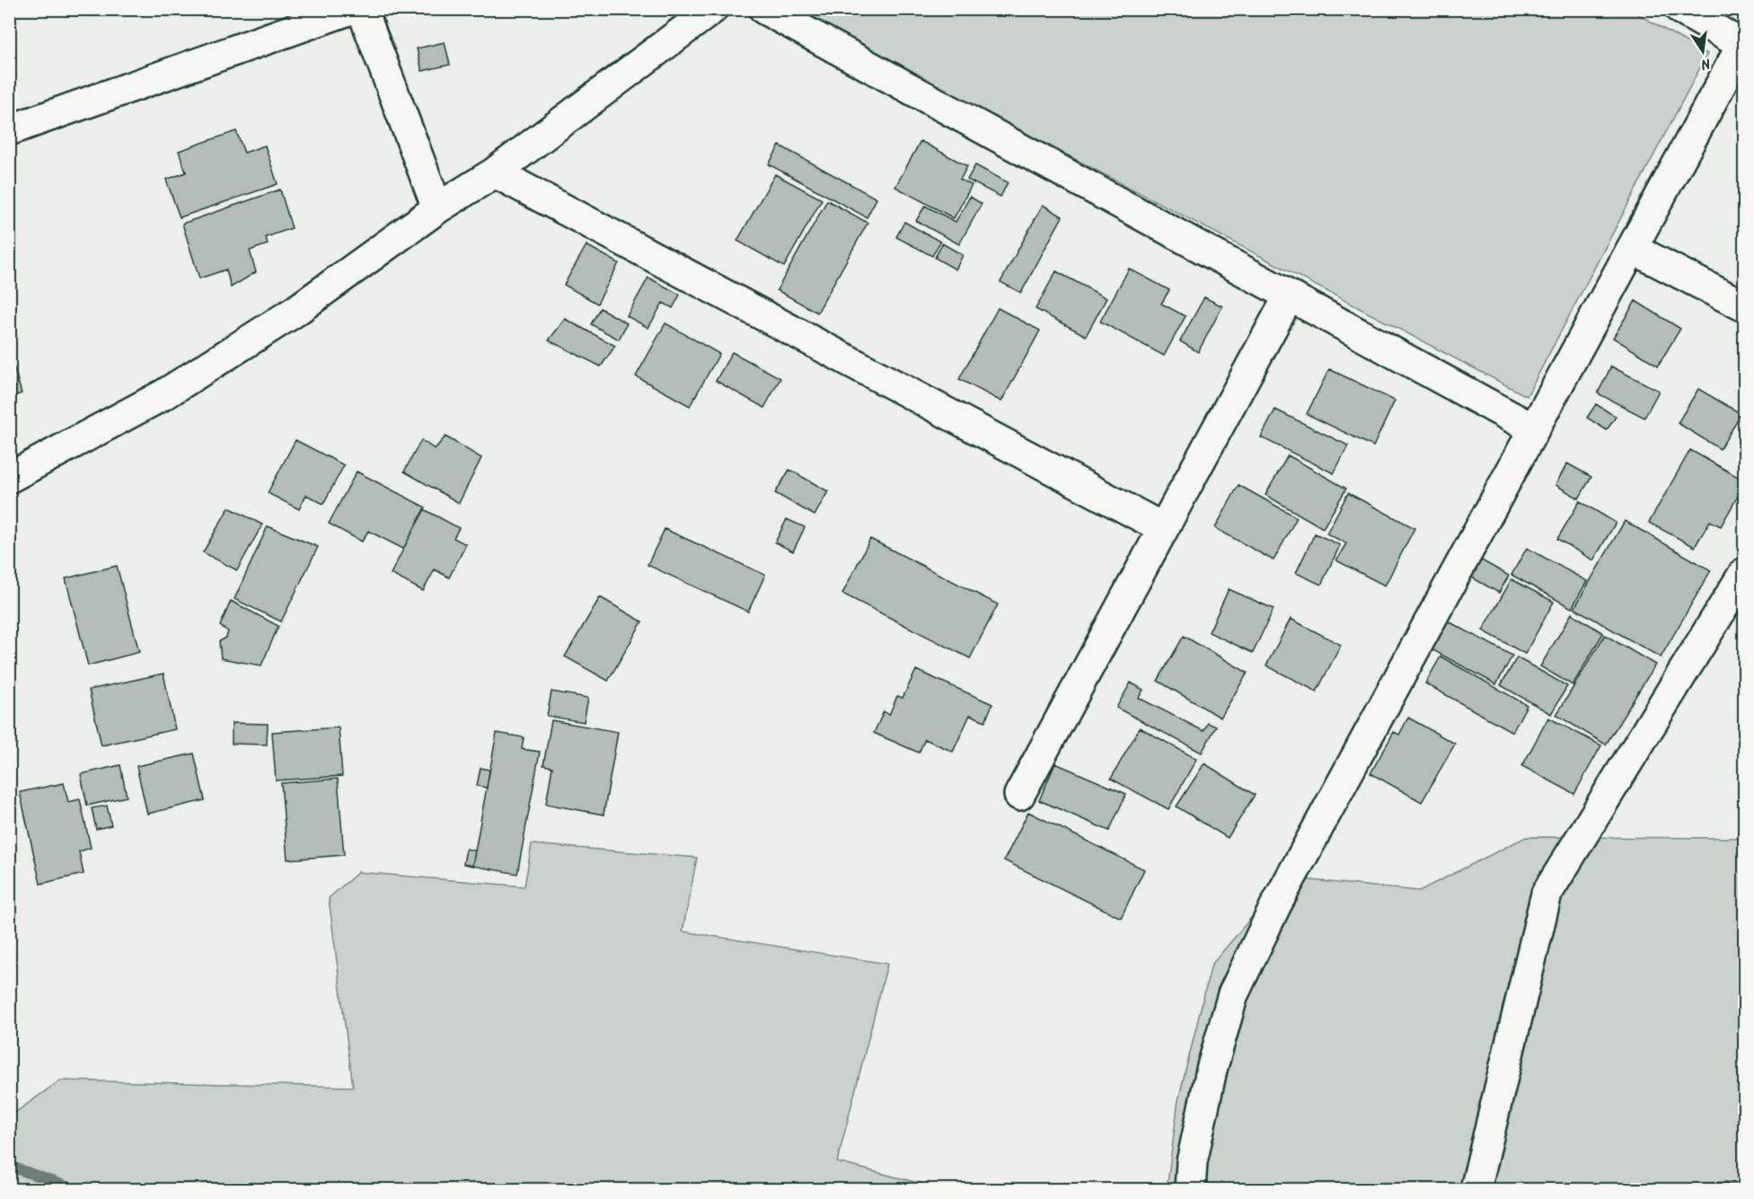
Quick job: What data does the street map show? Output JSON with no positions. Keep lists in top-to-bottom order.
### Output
{
  "north": "bottom"
}
